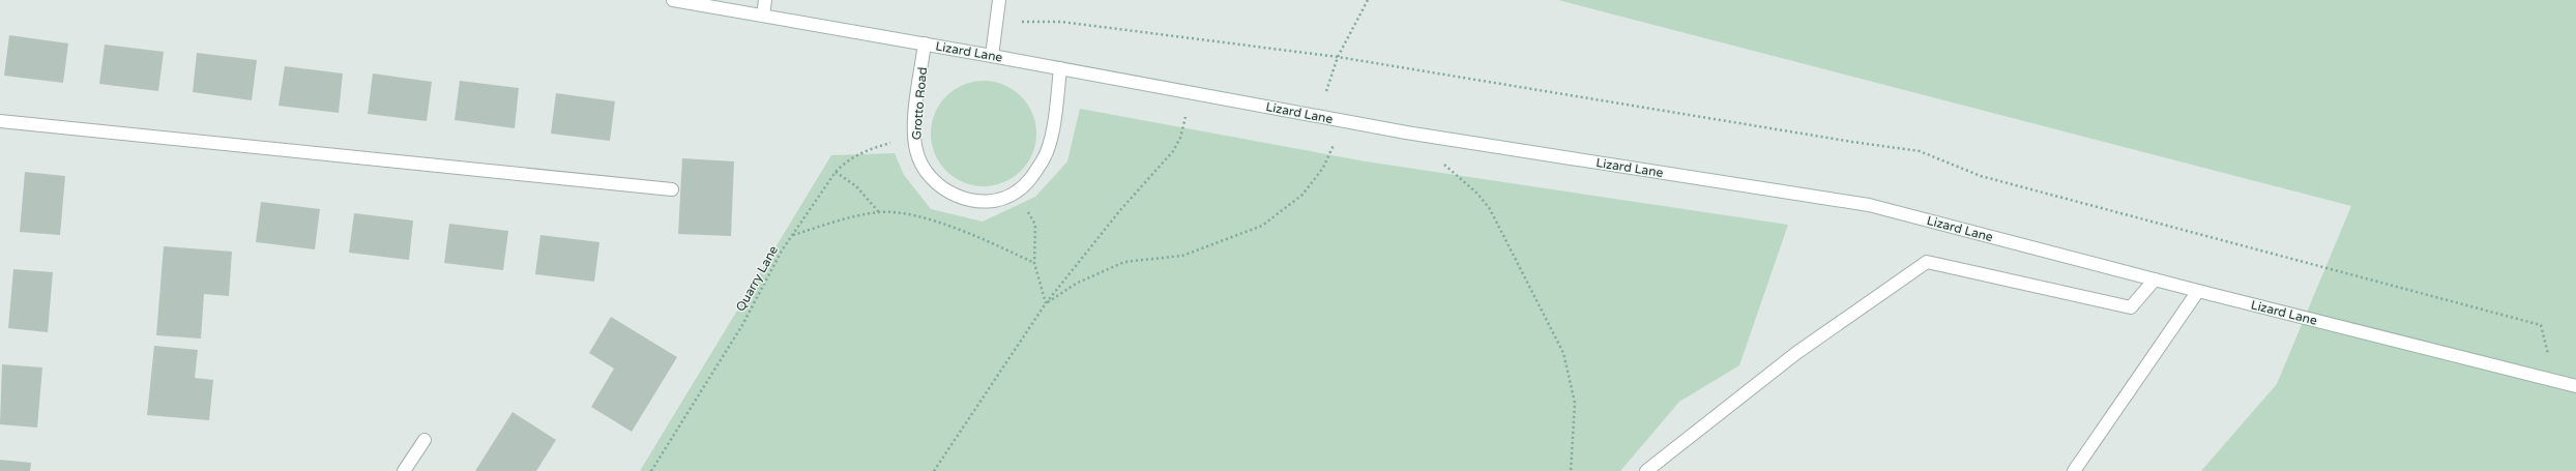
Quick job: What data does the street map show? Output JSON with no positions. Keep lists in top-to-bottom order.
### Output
{
  "streets": {
    "street": ["Lizard Lane", "Grotto Road"],
    "path": ["Quarry Lane"]
  },
  "crossings": [
    ["Lizard Lane", "Grotto Road"],
    ["Grotto Road", "Quarry Lane"]
  ]
}
